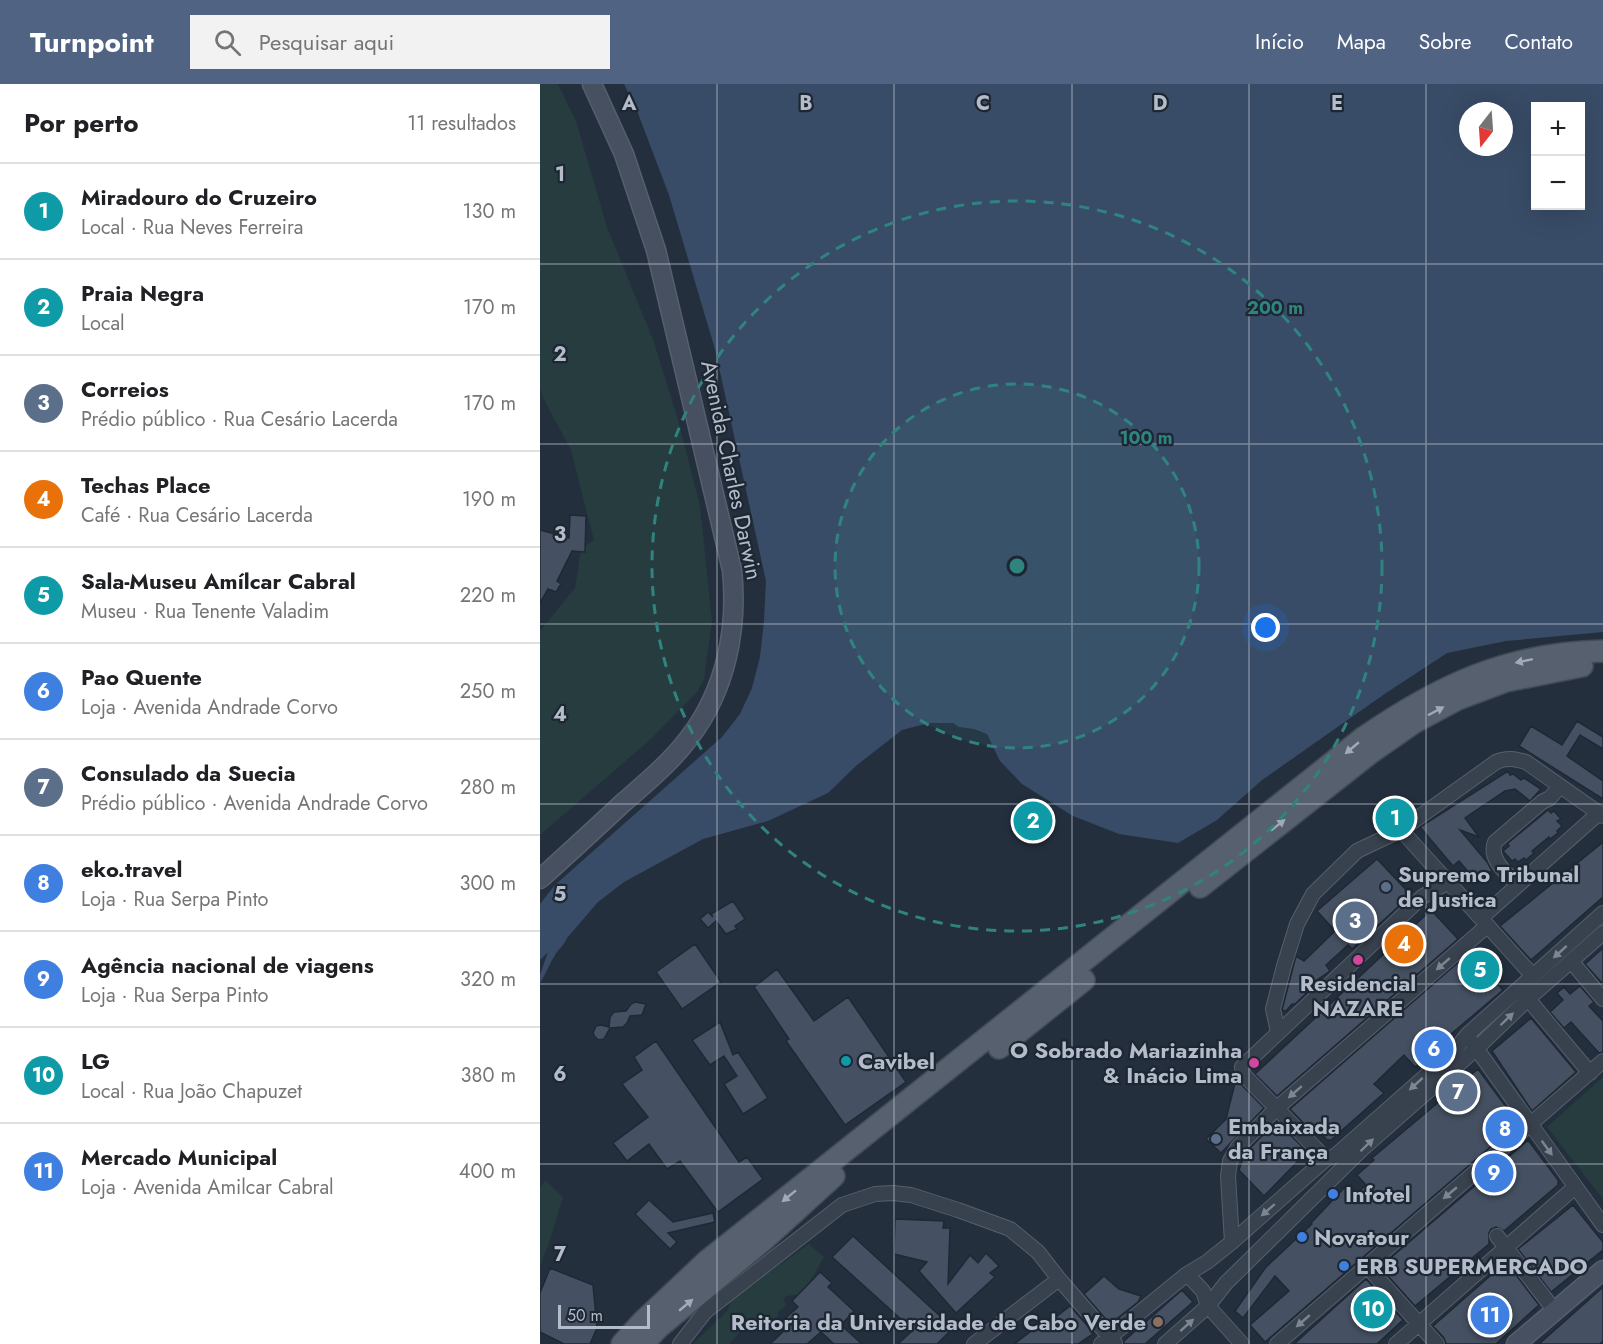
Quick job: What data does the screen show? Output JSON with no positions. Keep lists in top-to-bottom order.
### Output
{
  "streets": {
    "main road": ["Avenida Charles Darwin"]
  },
  "places": [
    "Supremo Tribunal de Justica",
    "Residencial NAZARE",
    "Cavibel",
    "O Sobrado Mariazinha & Inácio Lima",
    "Embaixada da França",
    "Infotel",
    "Novatour",
    "ERB SUPERMERCADO",
    "Reitoria da Universidade de Cabo Verde"
  ],
  "scale_bar": "50 m",
  "north": "bottom",
  "page": {
    "header": "Turnpoint",
    "search": "Pesquisar aqui",
    "nav": [
      "Início",
      "Mapa",
      "Sobre",
      "Contato"
    ],
    "heading": ["Por perto", "11 resultados"],
    "map_buttons": ["+", "−"],
    "list": [
      {
        "mark": "1",
        "name": "Miradouro do Cruzeiro",
        "note": "Local · Rua Neves Ferreira",
        "value": "130 m"
      },
      {
        "mark": "2",
        "name": "Praia Negra",
        "note": "Local",
        "value": "170 m"
      },
      {
        "mark": "3",
        "name": "Correios",
        "note": "Prédio público · Rua Cesário Lacerda",
        "value": "170 m"
      },
      {
        "mark": "4",
        "name": "Techas Place",
        "note": "Café · Rua Cesário Lacerda",
        "value": "190 m"
      },
      {
        "mark": "5",
        "name": "Sala-Museu Amílcar Cabral",
        "note": "Museu · Rua Tenente Valadim",
        "value": "220 m"
      },
      {
        "mark": "6",
        "name": "Pao Quente",
        "note": "Loja · Avenida Andrade Corvo",
        "value": "250 m"
      },
      {
        "mark": "7",
        "name": "Consulado da Suecia",
        "note": "Prédio público · Avenida Andrade Corvo",
        "value": "280 m"
      },
      {
        "mark": "8",
        "name": "eko.travel",
        "note": "Loja · Rua Serpa Pinto",
        "value": "300 m"
      },
      {
        "mark": "9",
        "name": "Agência nacional de viagens",
        "note": "Loja · Rua Serpa Pinto",
        "value": "320 m"
      },
      {
        "mark": "10",
        "name": "LG",
        "note": "Local · Rua João Chapuzet",
        "value": "380 m"
      },
      {
        "mark": "11",
        "name": "Mercado Municipal",
        "note": "Loja · Avenida Amilcar Cabral",
        "value": "400 m"
      }
    ],
    "pins": [
      "1",
      "2",
      "3",
      "4",
      "5",
      "6",
      "7",
      "8",
      "9",
      "10",
      "11"
    ],
    "scale": "50 m"
  },
  "grid": {
    "columns": [
      "A",
      "B",
      "C",
      "D",
      "E"
    ],
    "rows": [
      "1",
      "2",
      "3",
      "4",
      "5",
      "6",
      "7"
    ]
  },
  "rings": ["200 m", "100 m"]
}
